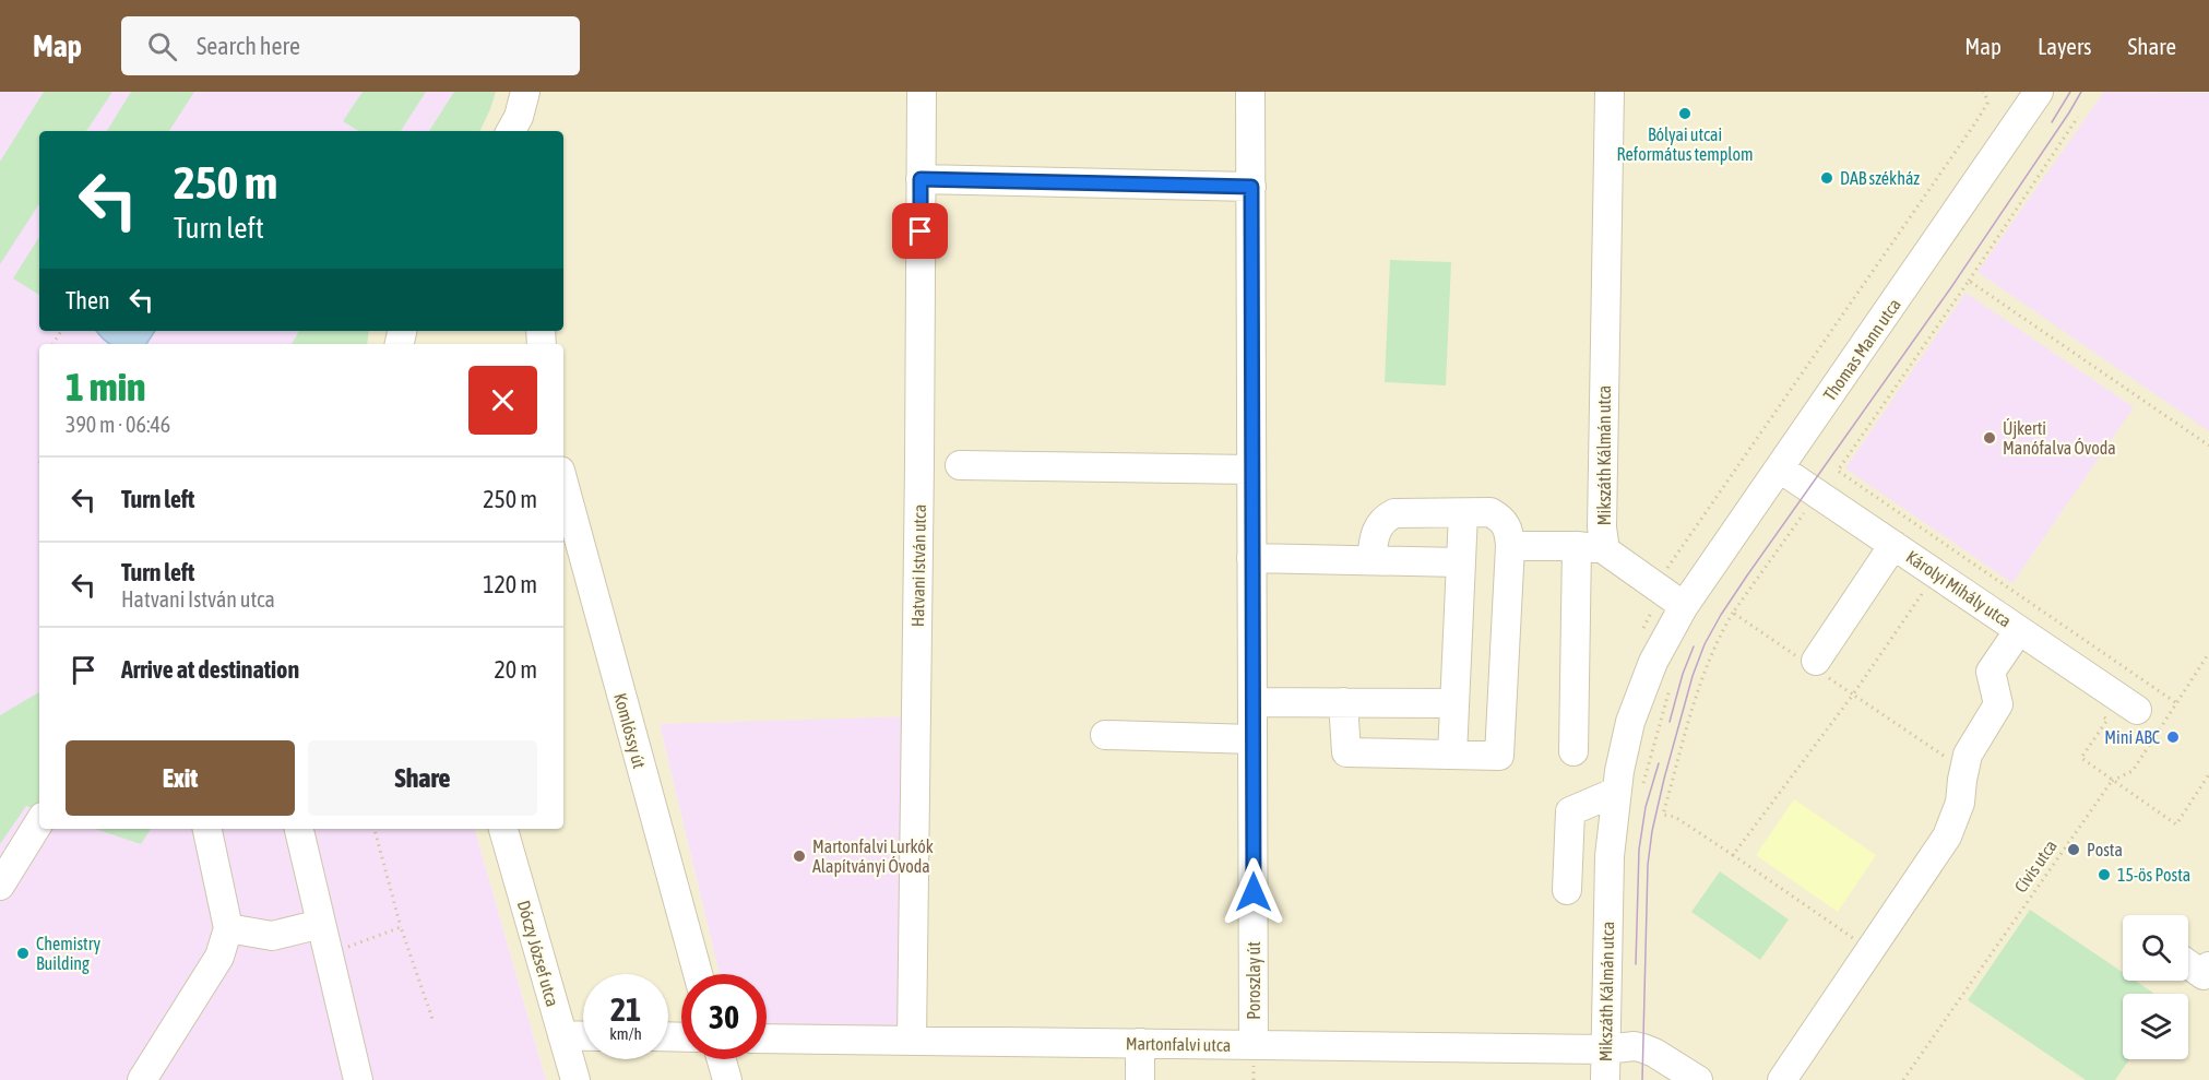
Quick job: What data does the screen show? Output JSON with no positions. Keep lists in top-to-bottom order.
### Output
{
  "streets": {
    "street": [
      "Thomas Mann utca",
      "Mikszáth Kálmán utca",
      "Hatvani István utca",
      "Károlyi Mihály utca",
      "Komlóssy út",
      "Dóczy József utca",
      "Poroszlay út",
      "Martonfalvi utca"
    ],
    "path": ["Cívis utca"]
  },
  "crossings": [
    ["Thomas Mann utca", "Mikszáth Kálmán utca"],
    ["Thomas Mann utca", "Károlyi Mihály utca"],
    ["Mikszáth Kálmán utca", "Martonfalvi utca"],
    ["Hatvani István utca", "Martonfalvi utca"],
    ["Poroszlay út", "Martonfalvi utca"]
  ],
  "places": [
    "Bólyai utcai Református templom",
    "DAB székház",
    "Újkerti Manófalva Óvoda",
    "Mini ABC",
    "Posta",
    "Martonfalvi Lurkók Alapítványi Óvoda",
    "15-ös Posta",
    "Chemistry Building"
  ],
  "page": {
    "header": "Map",
    "search": "Search here",
    "nav": ["Map", "Layers", "Share"],
    "turn": ["250 m", "Turn left"],
    "then": "Then",
    "heading": ["1 min", "390 m · 06:46"],
    "list": [
      {
        "name": "Turn left",
        "value": "250 m"
      },
      {
        "name": "Turn left",
        "note": "Hatvani István utca",
        "value": "120 m"
      },
      {
        "name": "Arrive at destination",
        "value": "20 m"
      }
    ],
    "buttons": ["Exit", "Share"],
    "speed": "21 km/h",
    "limit": "30"
  }
}
